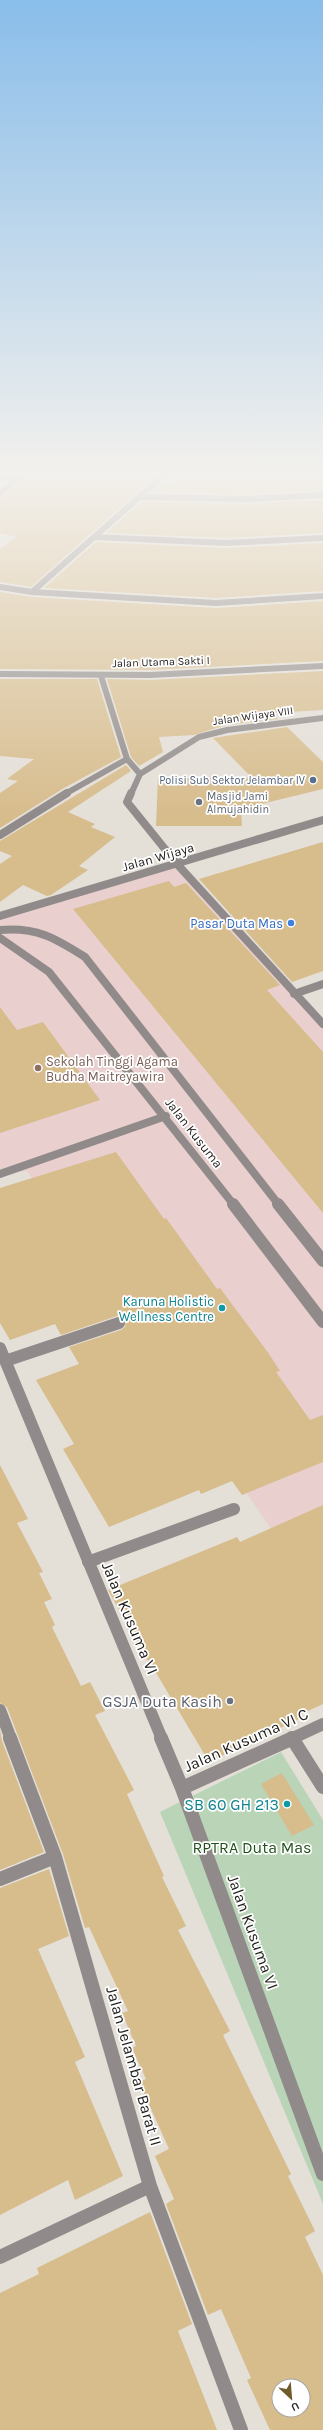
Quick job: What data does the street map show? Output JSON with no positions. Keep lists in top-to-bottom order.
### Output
{
  "streets": {
    "street": [
      "Jalan Utama Sakti I",
      "Jalan Wijaya VIII",
      "Jalan Wijaya",
      "Jalan Kusuma",
      "Jalan Kusuma VI",
      "Jalan Kusuma VI C",
      "Jalan Jelambar Barat II"
    ]
  },
  "crossings": [
    ["Jalan Kusuma VI", "Jalan Kusuma VI C"]
  ],
  "parks": ["RPTRA Duta Mas"],
  "places": [
    "Polisi Sub Sektor Jelambar IV",
    "Masjid Jami Almujahidin",
    "Pasar Duta Mas",
    "Sekolah Tinggi Agama Budha Maitreyawira",
    "Karuna Holistic Wellness Centre",
    "GSJA Duta Kasih",
    "SB 60 GH 213"
  ],
  "north": "bottom right"
}
